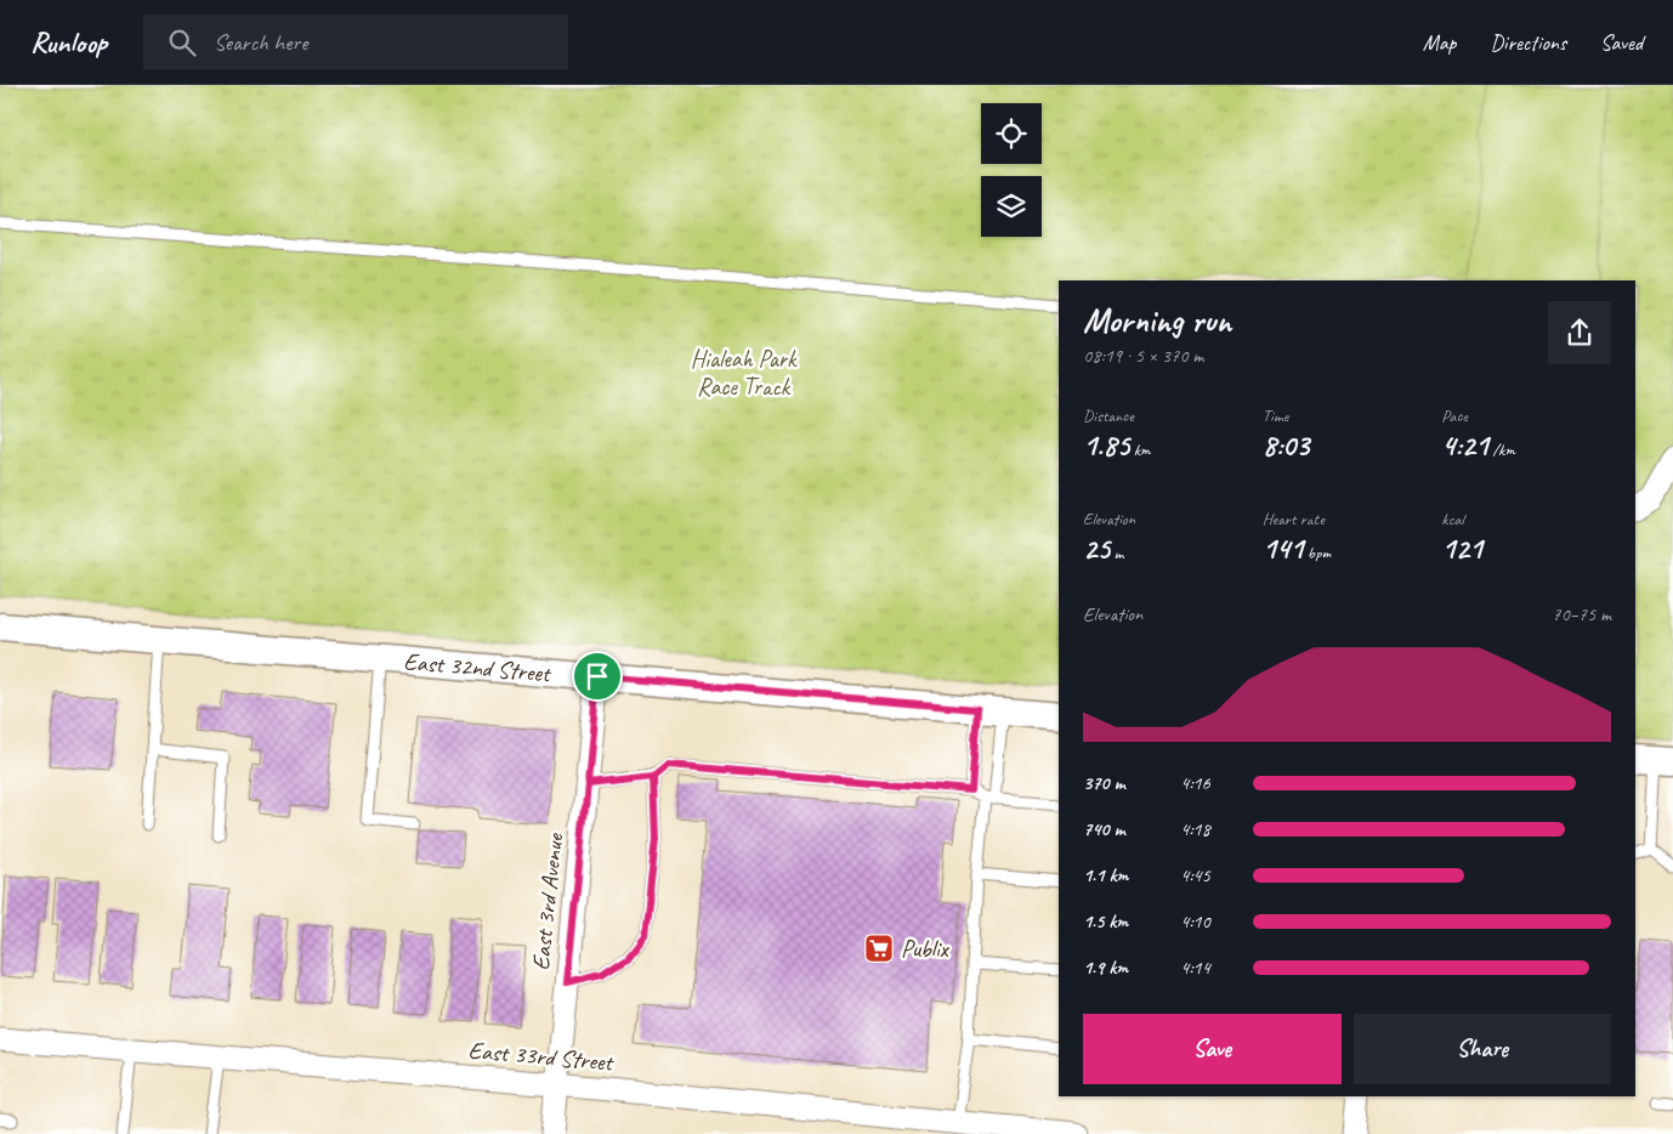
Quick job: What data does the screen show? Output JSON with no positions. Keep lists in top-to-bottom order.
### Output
{
  "streets": {
    "street": ["East 32nd Street", "East 3rd Avenue", "East 33rd Street"]
  },
  "crossings": [
    ["East 32nd Street", "East 3rd Avenue"],
    ["East 3rd Avenue", "East 33rd Street"]
  ],
  "parks": ["Hialeah Park Race Track"],
  "places": {
    "supermarket": ["Publix"]
  },
  "page": {
    "header": "Runloop",
    "search": "Search here",
    "nav": ["Map", "Directions", "Saved"],
    "heading": ["Morning run", "08:19 · 5 × 370 m"],
    "stats": [
      ["Distance", "1.85 km"],
      ["Time", "8:03"],
      ["Pace", "4:21 /km"],
      ["Elevation", "25 m"],
      ["Heart rate", "141 bpm"],
      ["kcal", "121"]
    ],
    "chart": ["Elevation", "70–75 m"],
    "list": [
      {
        "name": "370 m",
        "note": "4:16"
      },
      {
        "name": "740 m",
        "note": "4:18"
      },
      {
        "name": "1.1 km",
        "note": "4:45"
      },
      {
        "name": "1.5 km",
        "note": "4:10"
      },
      {
        "name": "1.9 km",
        "note": "4:14"
      }
    ],
    "buttons": ["Save", "Share"]
  }
}
